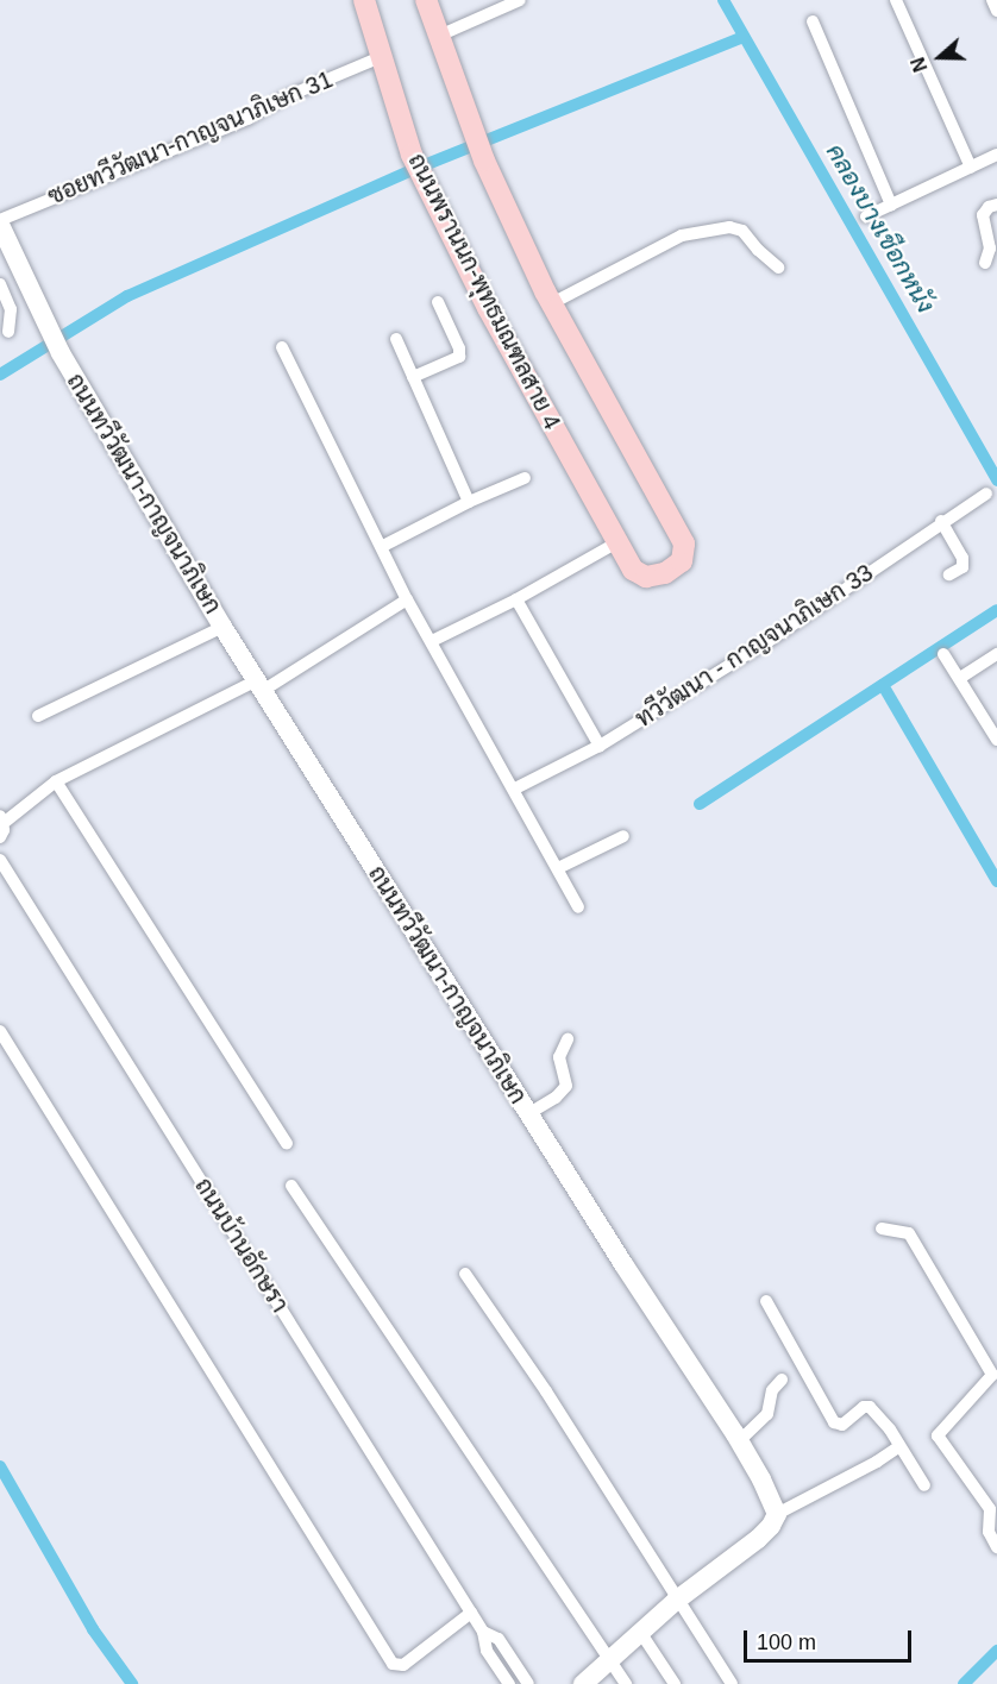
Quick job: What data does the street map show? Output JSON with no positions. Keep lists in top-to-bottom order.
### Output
{
  "streets": {
    "main road": ["ถนนพรานนก-พุทธมณฑลสาย 4"],
    "street": [
      "ซอยทวีวัฒนา-กาญจนาภิเษก 31",
      "ถนนทวีวัฒนา-กาญจนาภิเษก",
      "ทวีวัฒนา - กาญจนาภิเษก 33",
      "ถนนบ้านอักษรา"
    ]
  },
  "crossings": [
    ["ซอยทวีวัฒนา-กาญจนาภิเษก 31", "ถนนพรานนก-พุทธมณฑลสาย 4"],
    ["ซอยทวีวัฒนา-กาญจนาภิเษก 31", "ถนนทวีวัฒนา-กาญจนาภิเษก"]
  ],
  "water": ["คลองบางเชือกหนัง"],
  "scale_bar": "100 m",
  "north": "left"
}
